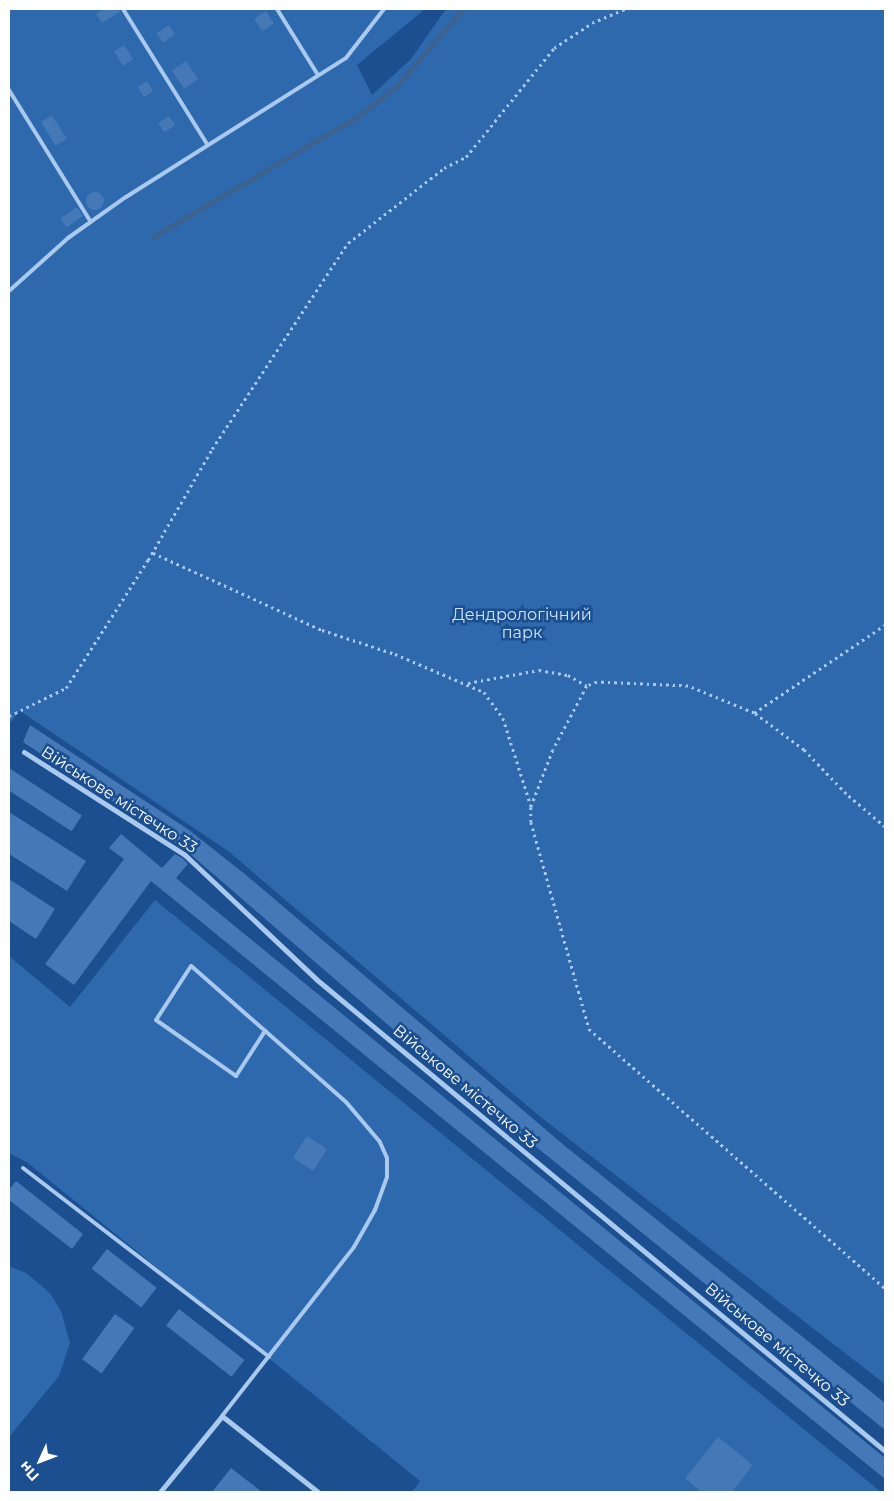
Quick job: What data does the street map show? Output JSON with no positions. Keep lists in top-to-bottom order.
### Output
{
  "streets": {
    "street": ["Військове містечко 33"]
  },
  "parks": ["Дендрологічний парк"],
  "north": "bottom left"
}
